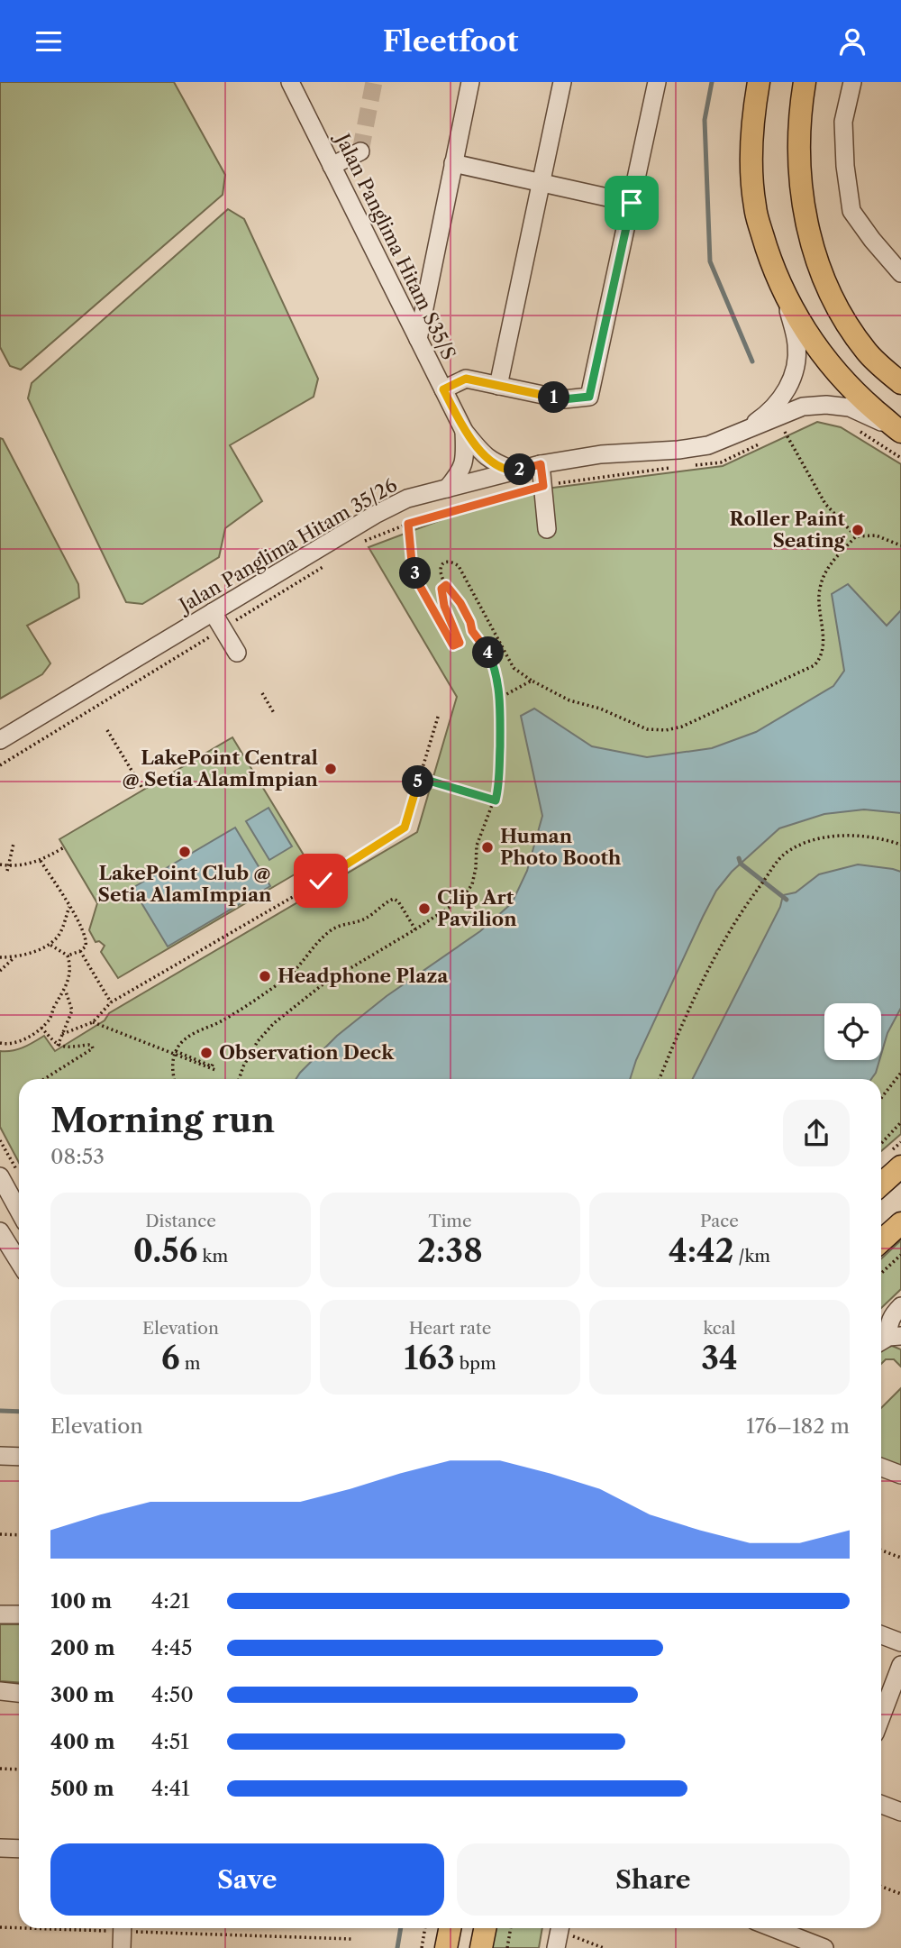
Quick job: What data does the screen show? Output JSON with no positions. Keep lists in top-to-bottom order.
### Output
{
  "streets": {
    "street": ["Jalan Panglima Hitam S35/S", "Jalan Panglima Hitam 35/26"]
  },
  "crossings": [
    ["Jalan Panglima Hitam S35/S", "Jalan Panglima Hitam 35/26"]
  ],
  "places": [
    "Roller Paint Seating",
    "LakePoint Central @ Setia AlamImpian",
    "Human Photo Booth",
    "LakePoint Club @ Setia AlamImpian",
    "Clip Art Pavilion",
    "Headphone Plaza",
    "Observation Deck"
  ],
  "page": {
    "header": "Fleetfoot",
    "pins": [
      "1",
      "2",
      "3",
      "4",
      "5"
    ],
    "heading": ["Morning run", "08:53"],
    "stats": [
      ["Distance", "0.56 km"],
      ["Time", "2:38"],
      ["Pace", "4:42 /km"],
      ["Elevation", "6 m"],
      ["Heart rate", "163 bpm"],
      ["kcal", "34"]
    ],
    "chart": ["Elevation", "176–182 m"],
    "list": [
      {
        "name": "100 m",
        "note": "4:21"
      },
      {
        "name": "200 m",
        "note": "4:45"
      },
      {
        "name": "300 m",
        "note": "4:50"
      },
      {
        "name": "400 m",
        "note": "4:51"
      },
      {
        "name": "500 m",
        "note": "4:41"
      }
    ],
    "buttons": ["Save", "Share"]
  }
}
